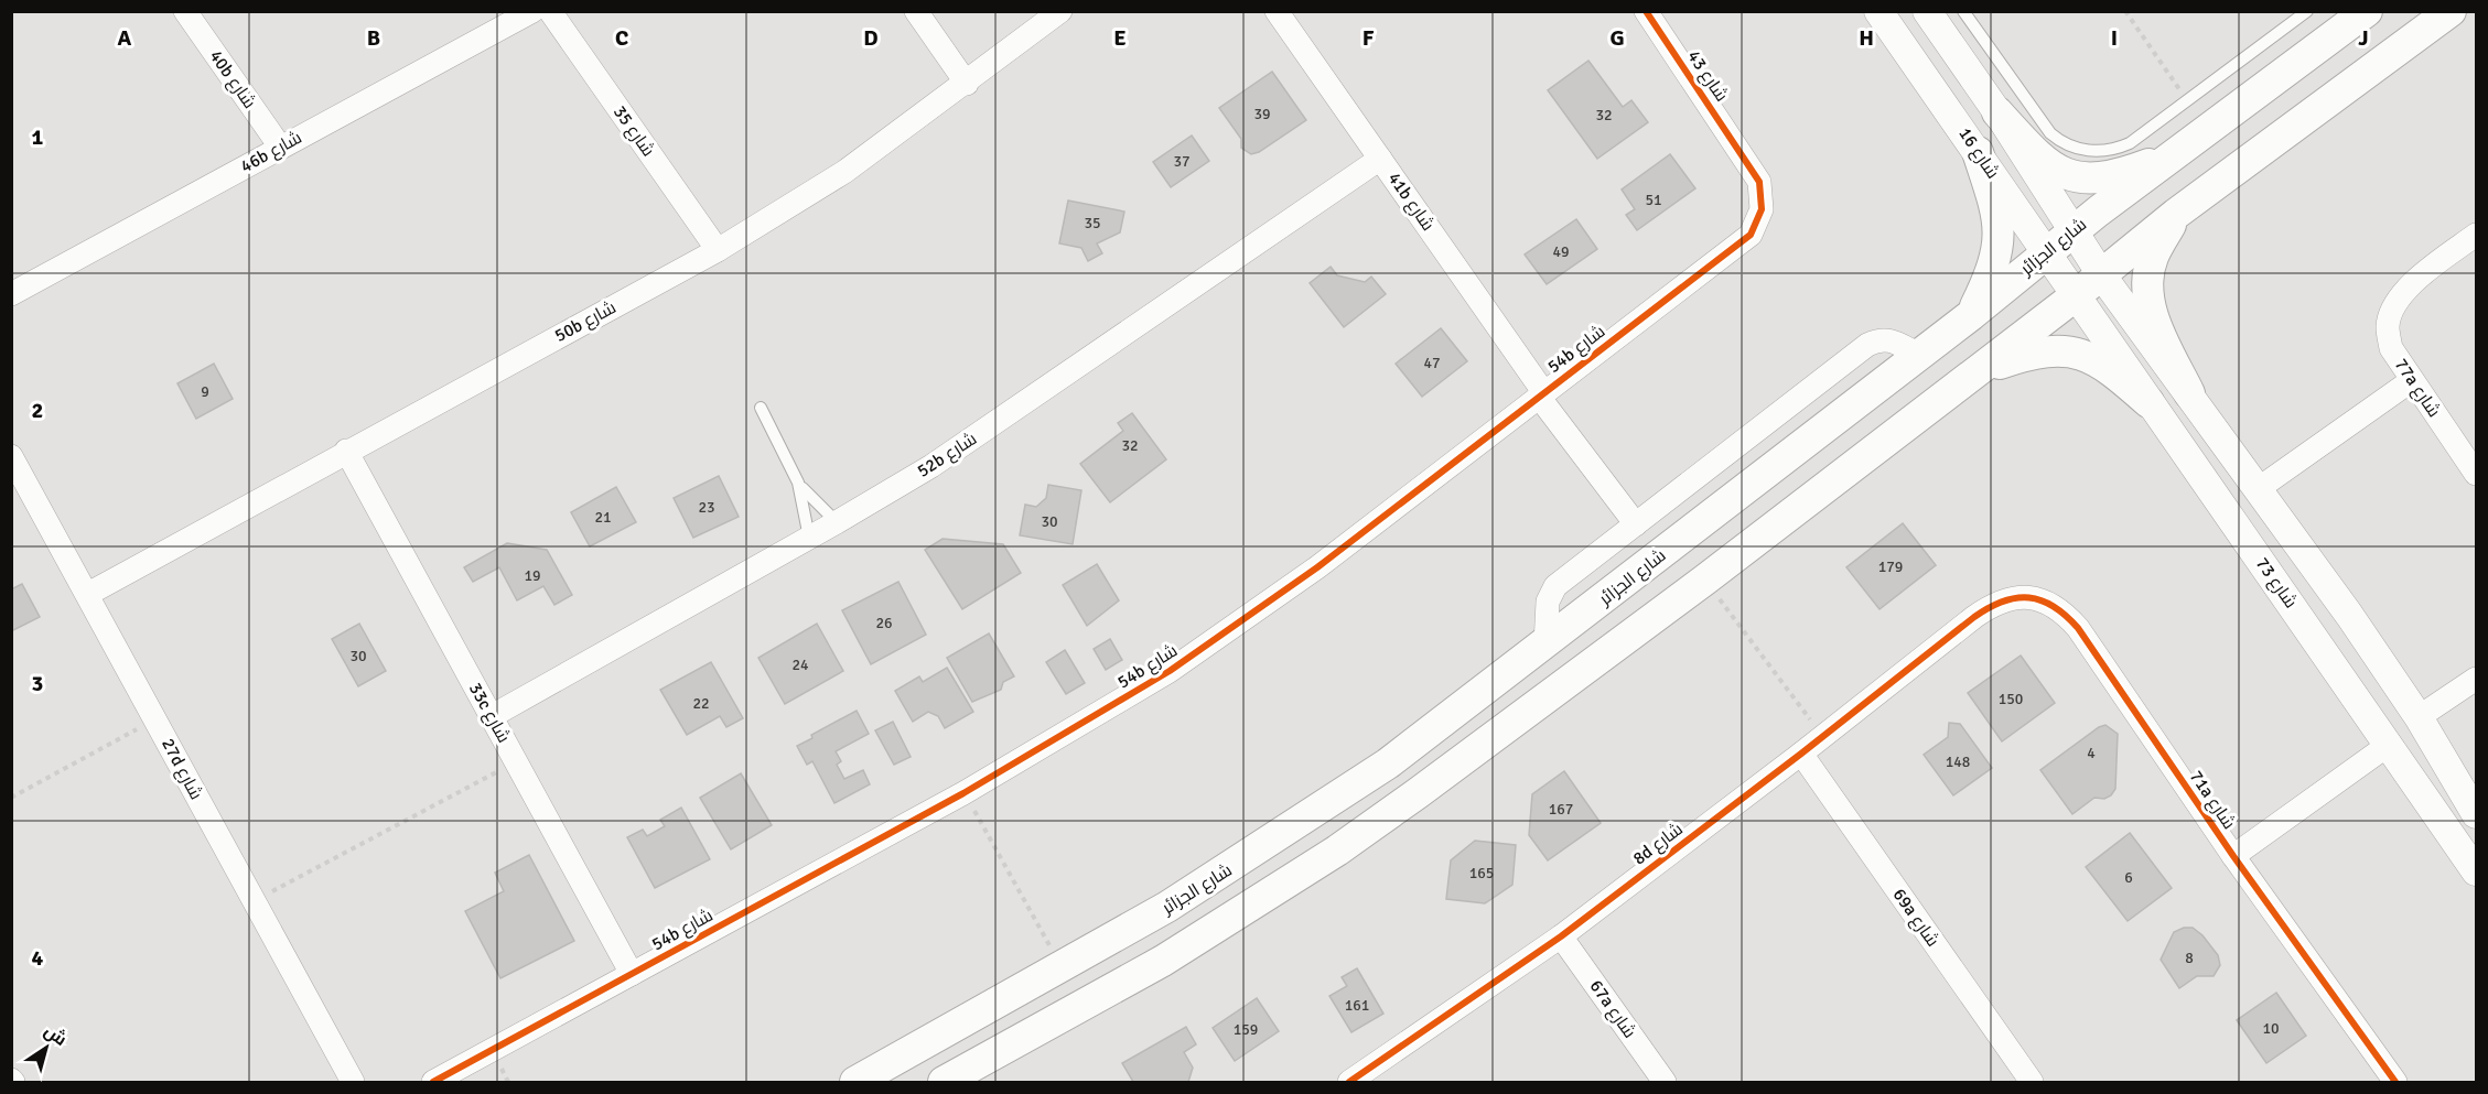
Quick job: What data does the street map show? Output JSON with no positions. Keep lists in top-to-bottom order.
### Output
{
  "streets": {
    "main road": ["شارع الجزائر"],
    "street": [
      "شارع 43",
      "40b شارع",
      "شارع 35",
      "46b شارع",
      "شارع 16",
      "41b شارع",
      "50b شارع",
      "54b شارع",
      "77a شارع",
      "52b شارع",
      "شارع 73",
      "33c شارع",
      "27d شارع",
      "71a شارع",
      "8d شارع",
      "69a شارع",
      "67a شارع"
    ]
  },
  "crossings": [
    ["شارع 43", "54b شارع"],
    ["40b شارع", "46b شارع"],
    ["شارع 35", "50b شارع"],
    ["شارع 16", "شارع الجزائر"],
    ["شارع 16", "شارع 73"],
    ["41b شارع", "54b شارع"],
    ["41b شارع", "52b شارع"],
    ["50b شارع", "33c شارع"],
    ["50b شارع", "27d شارع"],
    ["54b شارع", "33c شارع"],
    ["52b شارع", "33c شارع"],
    ["71a شارع", "8d شارع"],
    ["8d شارع", "69a شارع"],
    ["8d شارع", "67a شارع"]
  ],
  "house_numbers": [
    "39",
    "32",
    "37",
    "51",
    "35",
    "49",
    "47",
    "9",
    "32",
    "23",
    "21",
    "30",
    "179",
    "19",
    "26",
    "30",
    "24",
    "150",
    "22",
    "4",
    "148",
    "167",
    "165",
    "6",
    "8",
    "161",
    "10",
    "159"
  ],
  "north": "top right",
  "grid": {
    "columns": [
      "A",
      "B",
      "C",
      "D",
      "E",
      "F",
      "G",
      "H",
      "I",
      "J"
    ],
    "rows": [
      "1",
      "2",
      "3",
      "4"
    ]
  }
}
